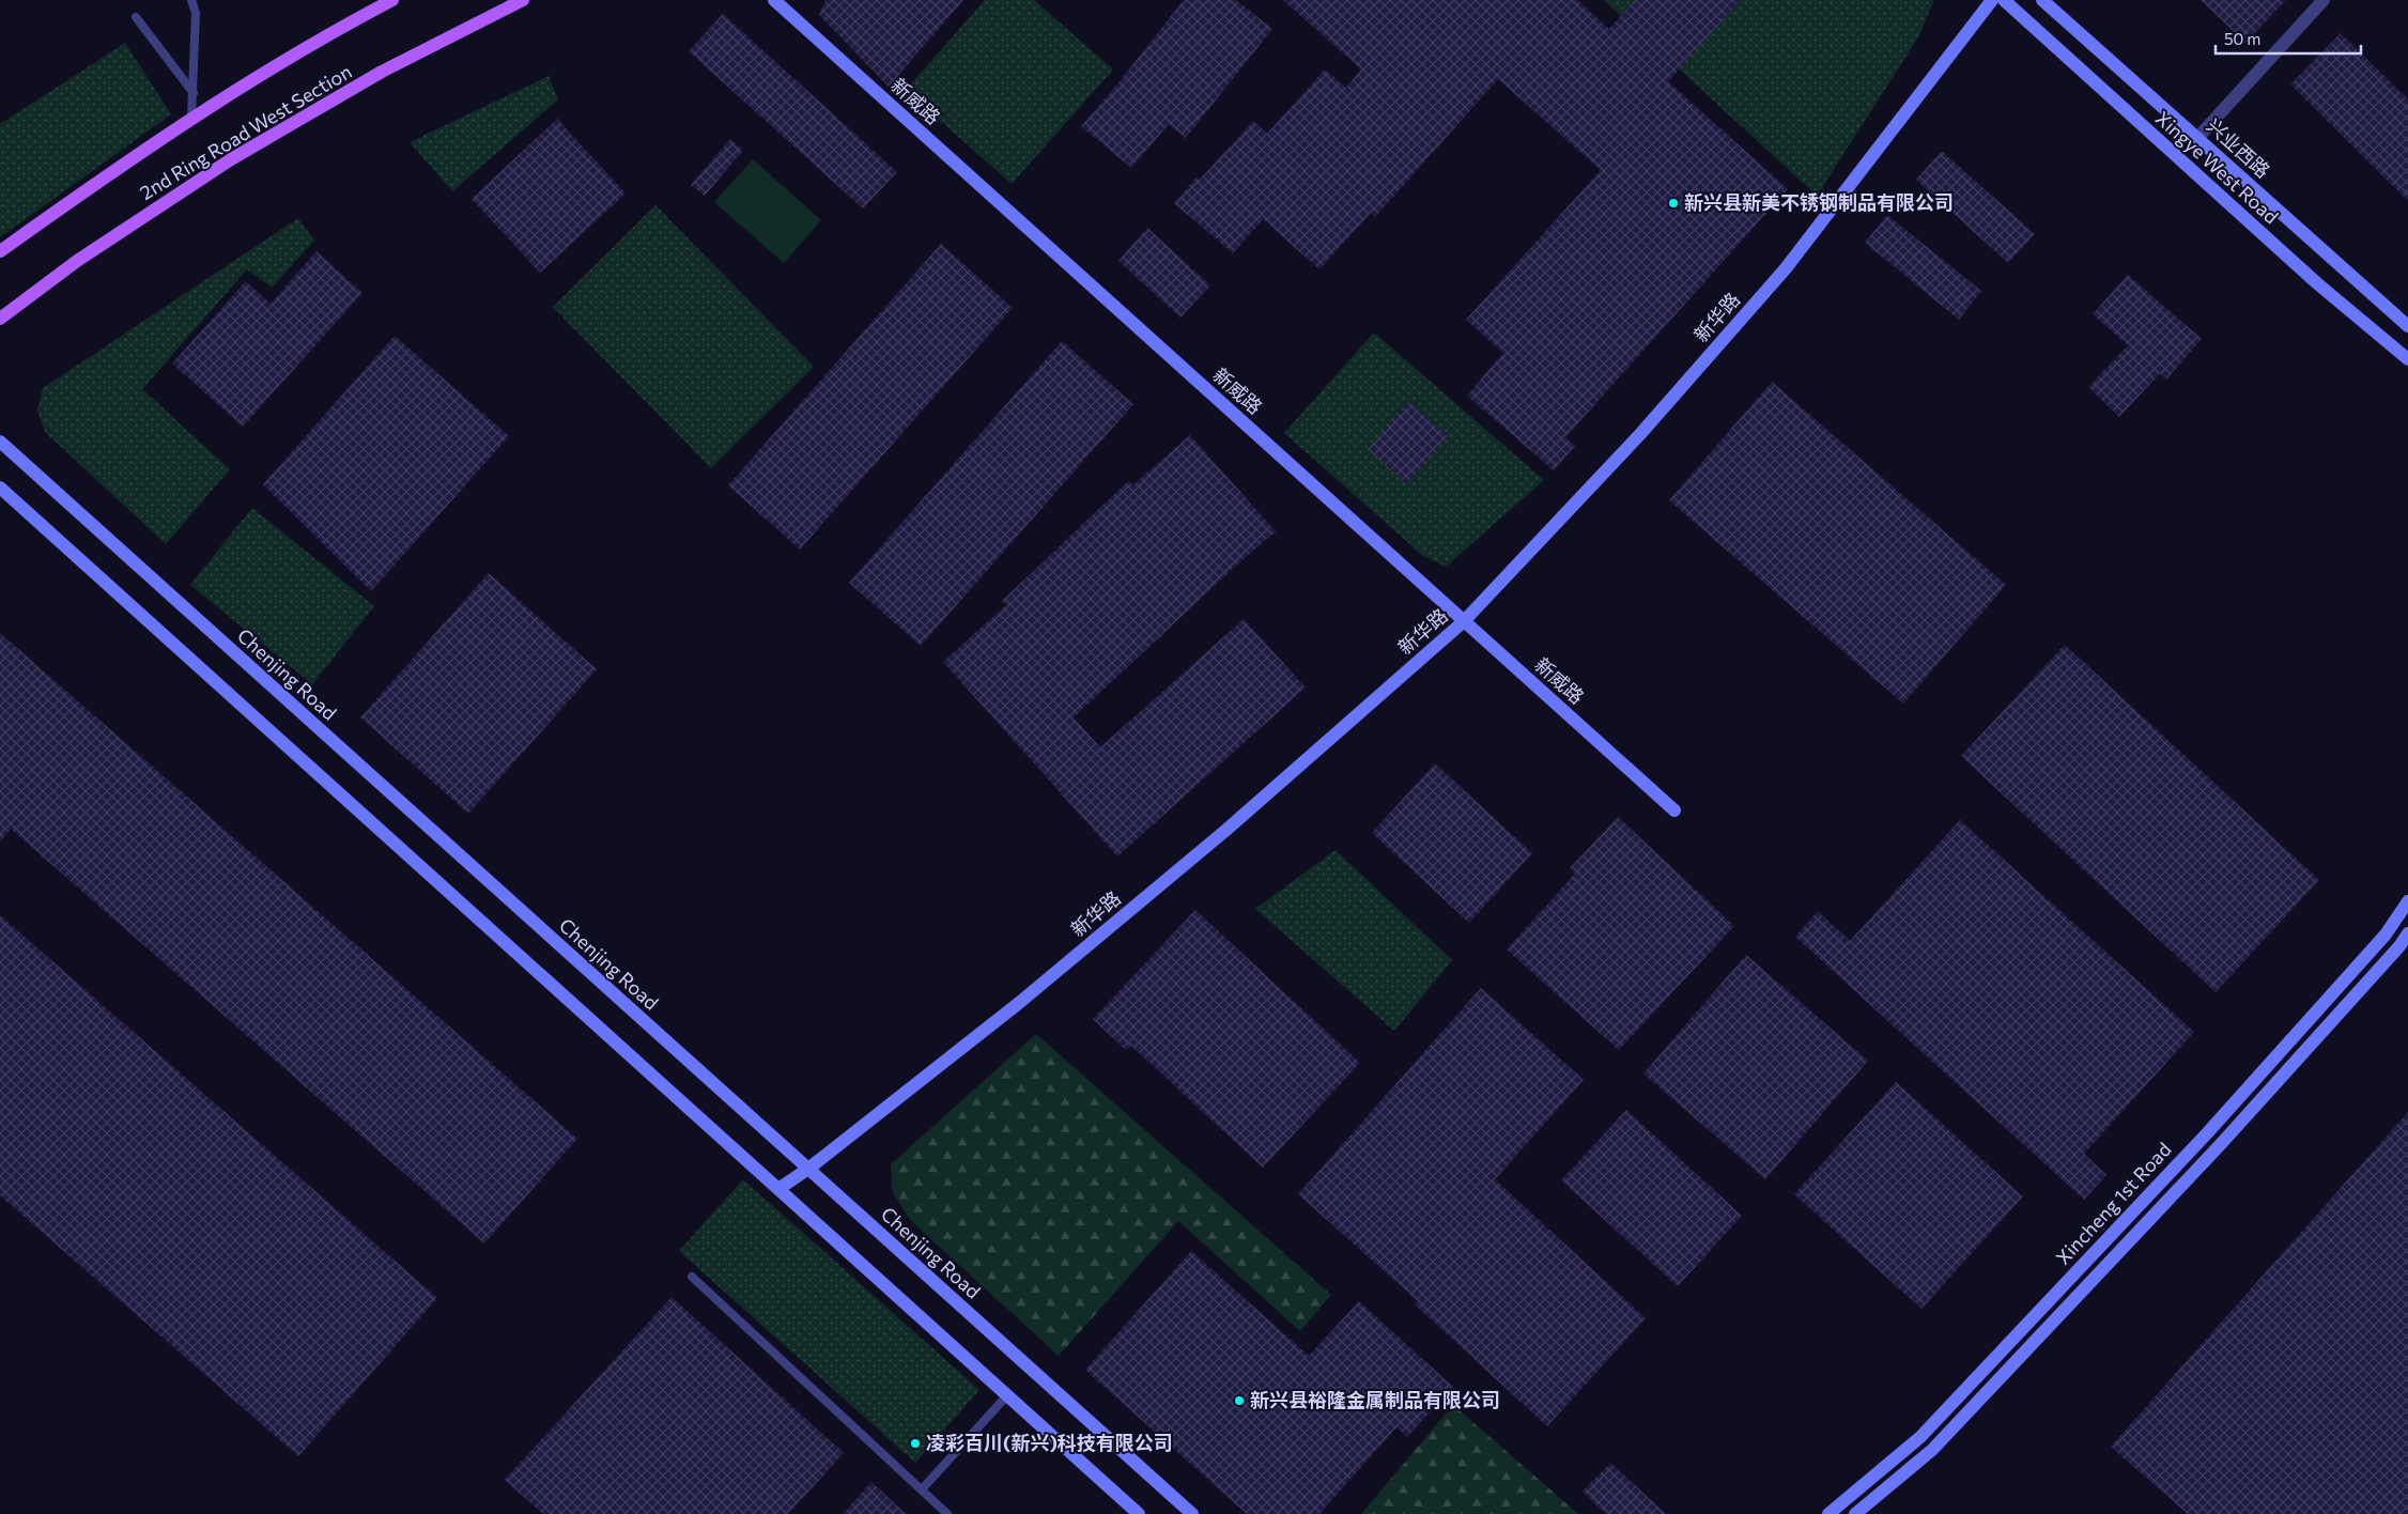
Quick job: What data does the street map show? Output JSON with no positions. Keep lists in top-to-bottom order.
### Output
{
  "streets": {
    "main road": ["2nd Ring Road West Section"],
    "street": [
      "新威路",
      "兴业西路",
      "Xingye West Road",
      "新华路",
      "Chenjing Road",
      "Xincheng 1st Road"
    ]
  },
  "crossings": [
    ["新威路", "新华路"],
    ["新华路", "Chenjing Road"]
  ],
  "places": ["新兴县新美不锈钢制品有限公司", "新兴县裕隆金属制品有限公司", "凌彩百川(新兴)科技有限公司"],
  "scale_bar": "50 m"
}
